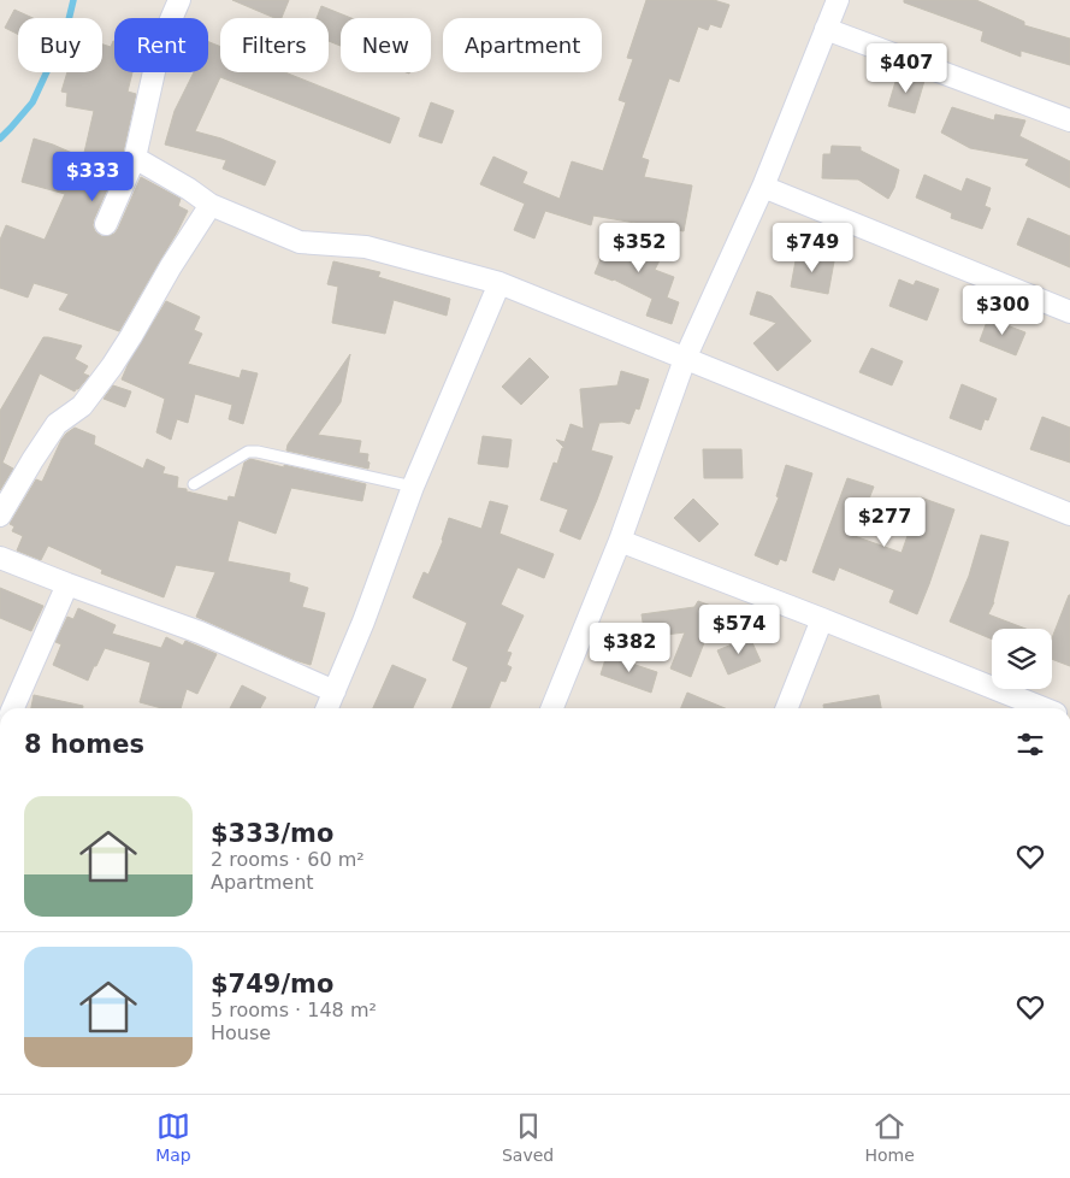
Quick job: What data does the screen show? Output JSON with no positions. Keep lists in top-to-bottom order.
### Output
{
  "page": {
    "chip": [
      "Buy",
      "Rent",
      "Filters",
      "New",
      "Apartment"
    ],
    "price": [
      "$407",
      "$333",
      "$352",
      "$749",
      "$300",
      "$277",
      "$574",
      "$382"
    ],
    "heading": "8 homes",
    "list": [
      {
        "name": "$333/mo",
        "note": "2 rooms · 60 m² · Apartment"
      },
      {
        "name": "$749/mo",
        "note": "5 rooms · 148 m² · House"
      }
    ],
    "tabs": ["Map", "Saved", "Home"]
  }
}
